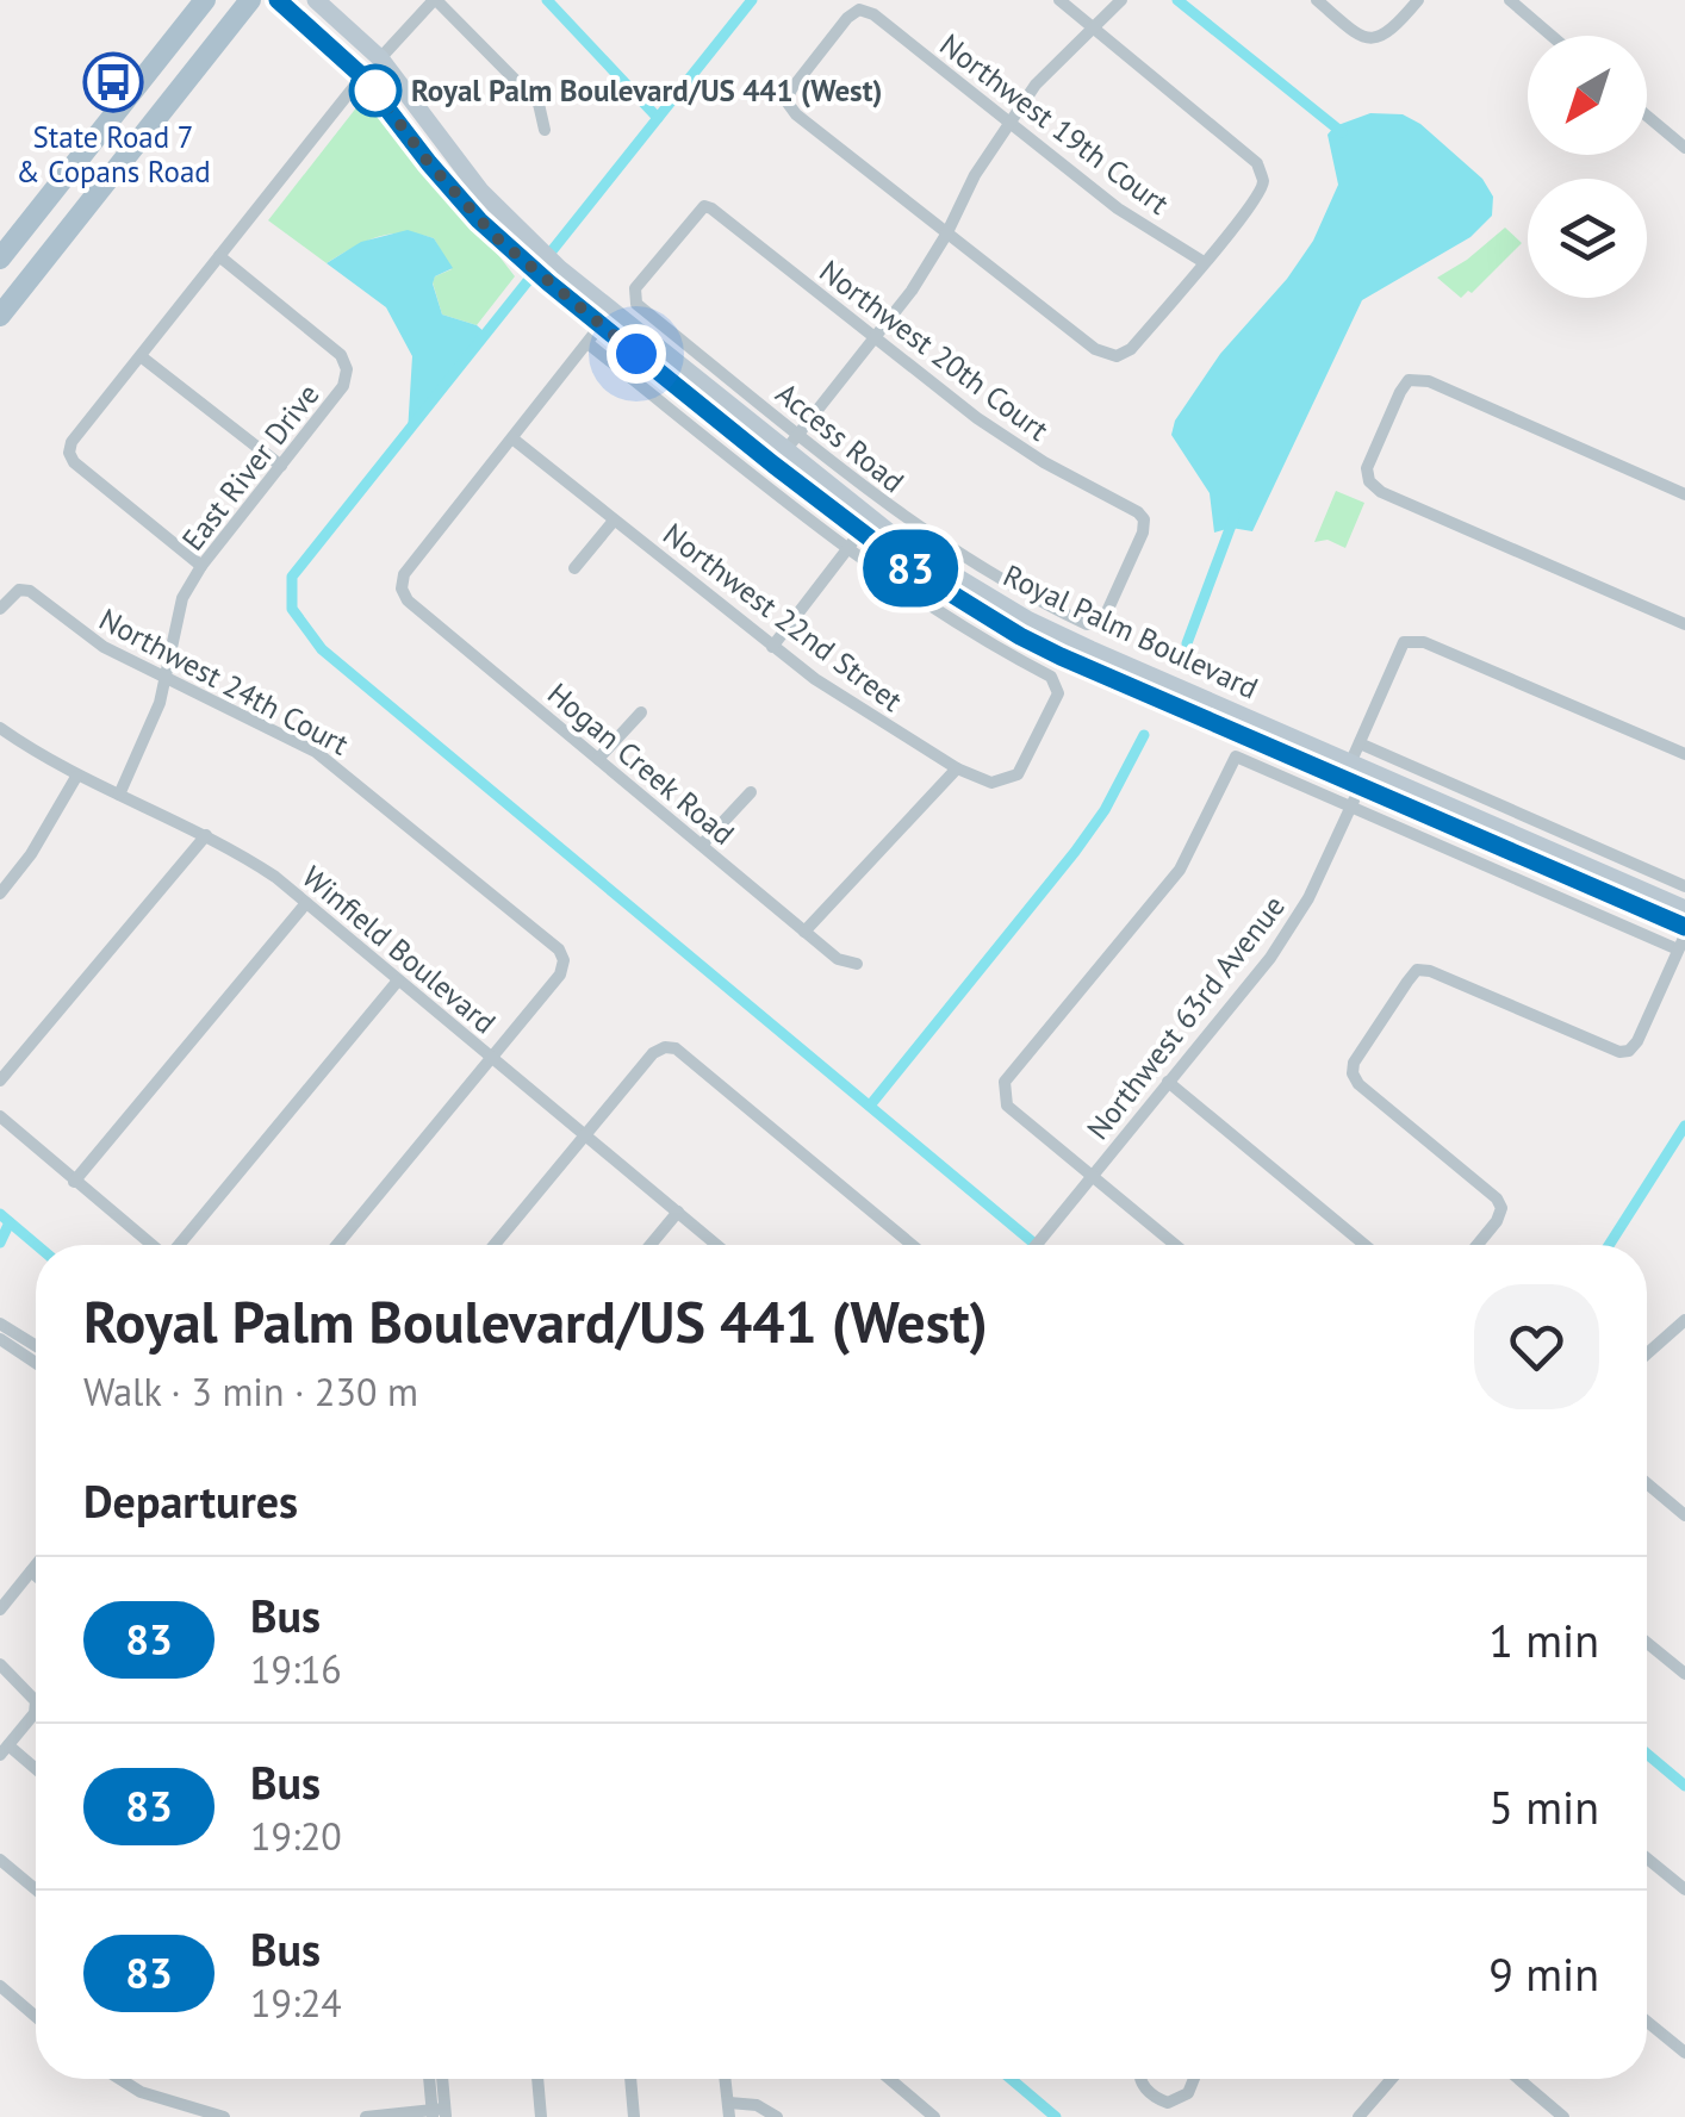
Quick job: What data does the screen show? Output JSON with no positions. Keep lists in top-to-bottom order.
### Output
{
  "streets": {
    "main road": ["Royal Palm Boulevard"],
    "street": [
      "Northwest 19th Court",
      "Northwest 20th Court",
      "Access Road",
      "East River Drive",
      "Northwest 22nd Street",
      "Northwest 24th Court",
      "Hogan Creek Road",
      "Winfield Boulevard",
      "Northwest 63rd Avenue"
    ]
  },
  "crossings": [
    ["Northwest 20th Court", "Access Road"],
    ["East River Drive", "Northwest 24th Court"],
    ["East River Drive", "Winfield Boulevard"],
    ["Northwest 22nd Street", "Hogan Creek Road"],
    ["Royal Palm Boulevard", "Northwest 63rd Avenue"],
    ["Northwest 24th Court", "Winfield Boulevard"]
  ],
  "places": {
    "bus stop": ["State Road 7 & Copans Road"],
    "other": ["Royal Palm Boulevard/US 441 (West)"]
  },
  "lines": ["bus line 83"],
  "north": "bottom left",
  "page": {
    "on_map": "83",
    "heading": [
      ["Royal Palm Boulevard/US 441 (West)", "Walk · 3 min · 230 m"],
      "Departures"
    ],
    "list": [
      {
        "mark": "83",
        "name": "Bus",
        "note": "19:16",
        "value": "1 min"
      },
      {
        "mark": "83",
        "name": "Bus",
        "note": "19:20",
        "value": "5 min"
      },
      {
        "mark": "83",
        "name": "Bus",
        "note": "19:24",
        "value": "9 min"
      }
    ]
  }
}
